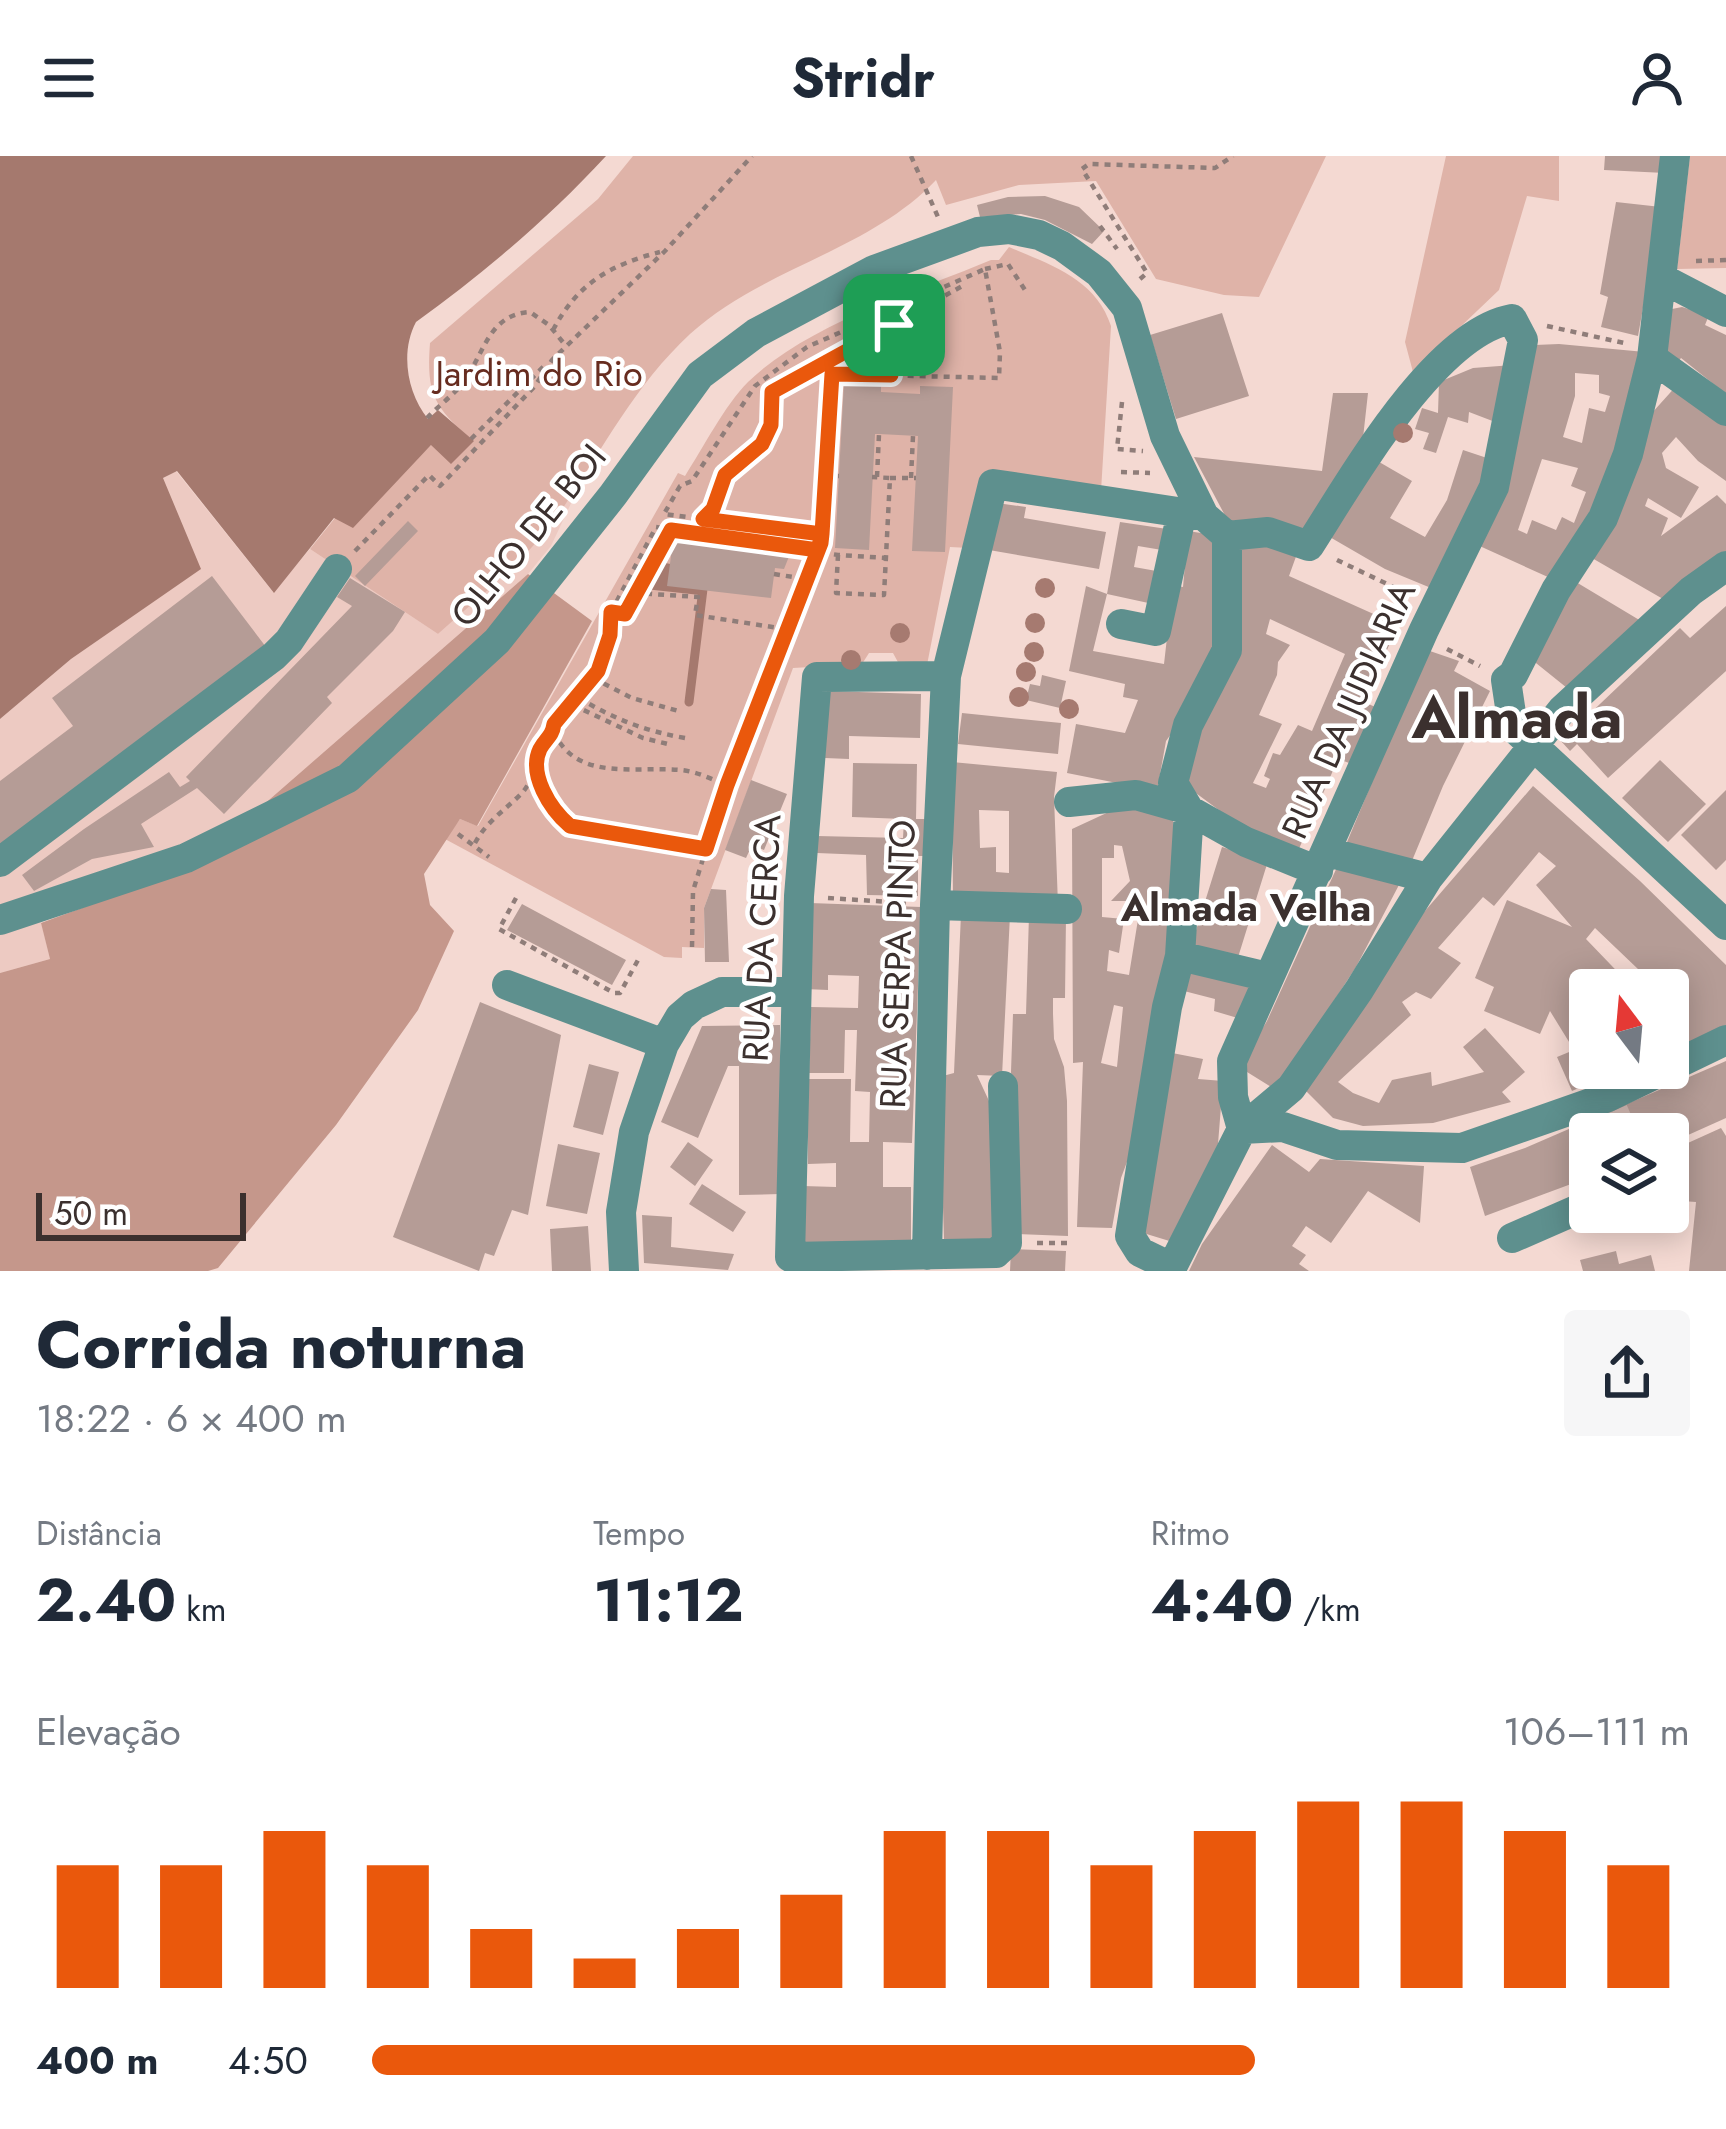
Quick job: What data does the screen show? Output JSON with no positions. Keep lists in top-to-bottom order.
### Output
{
  "streets": {
    "street": [
      "OLHO DE BOI",
      "RUA DA JUDIARIA",
      "RUA DA CERCA",
      "RUA SERPA PINTO"
    ]
  },
  "crossings": [
    ["OLHO DE BOI", "RUA SERPA PINTO"],
    ["RUA DA CERCA", "RUA SERPA PINTO"]
  ],
  "districts": ["Almada", "Almada Velha"],
  "parks": ["Jardim do Rio"],
  "scale_bar": "50 m",
  "north": "top",
  "page": {
    "header": "Stridr",
    "scale": "50 m",
    "heading": ["Corrida noturna", "18:22 · 6 × 400 m"],
    "stats": [
      ["Distância", "2.40 km"],
      ["Tempo", "11:12"],
      ["Ritmo", "4:40 /km"]
    ],
    "chart": ["Elevação", "106–111 m"],
    "list": [
      {
        "name": "400 m",
        "note": "4:50"
      }
    ]
  }
}
